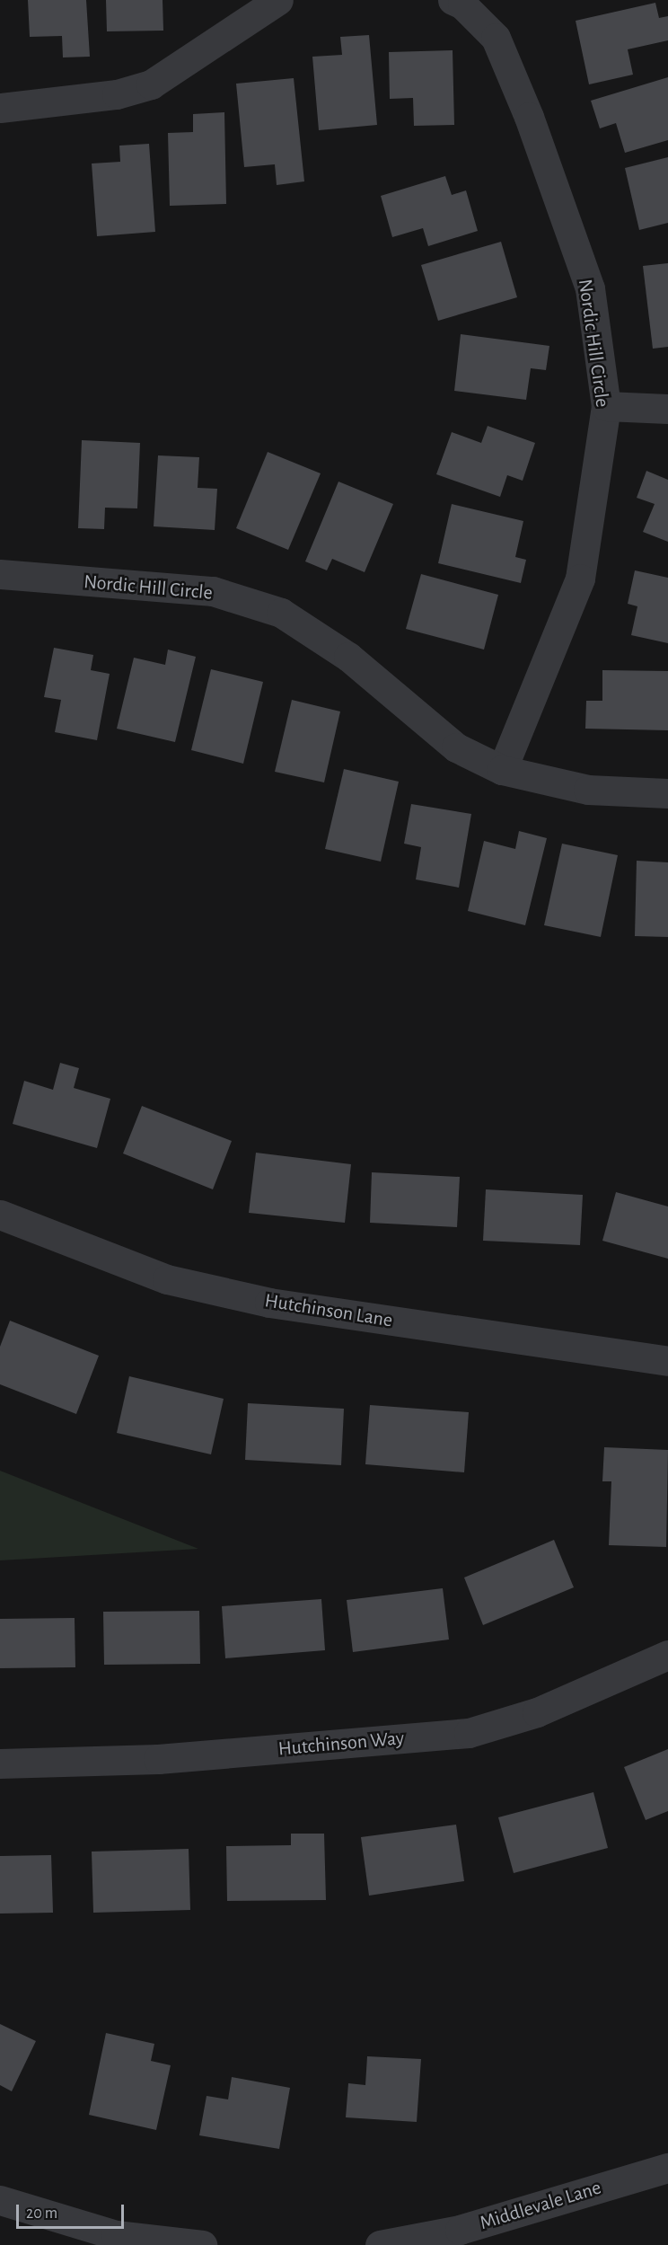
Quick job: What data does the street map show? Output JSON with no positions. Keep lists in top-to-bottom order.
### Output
{
  "streets": {
    "street": [
      "Nordic Hill Circle",
      "Hutchinson Lane",
      "Hutchinson Way",
      "Middlevale Lane"
    ]
  },
  "scale_bar": "20 m"
}
